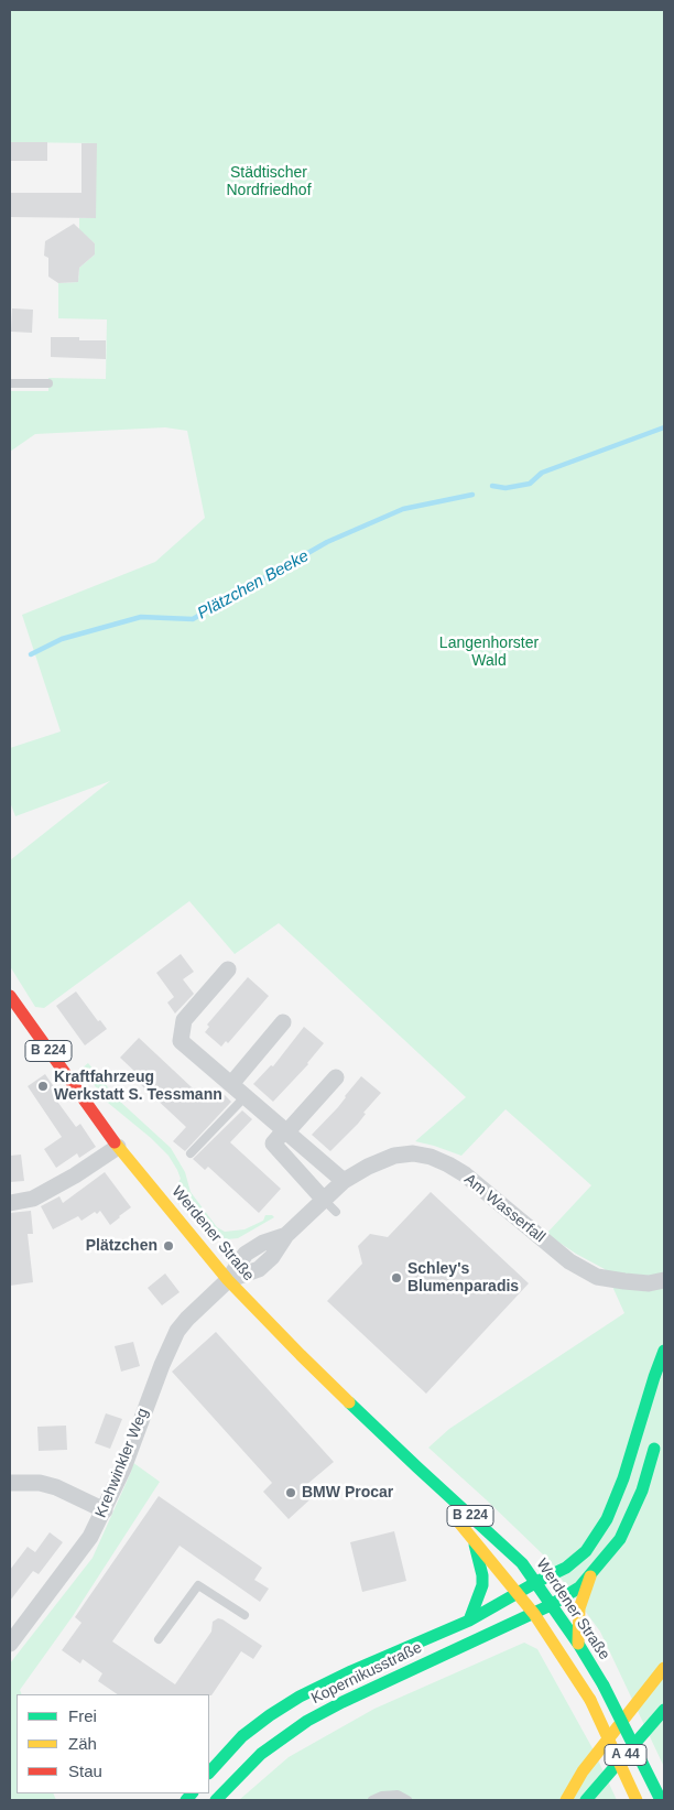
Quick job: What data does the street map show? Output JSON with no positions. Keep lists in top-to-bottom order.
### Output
{
  "streets": {
    "main road": [
      "B 224",
      "Werdener Straße",
      "Kopernikusstraße",
      "A 44"
    ],
    "street": ["Am Wasserfall", "Krehwinkler Weg"]
  },
  "crossings": [
    ["Am Wasserfall", "Werdener Straße"],
    ["Am Wasserfall", "Krehwinkler Weg"],
    ["Werdener Straße", "Krehwinkler Weg"],
    ["Werdener Straße", "Kopernikusstraße"]
  ],
  "water": ["Plätzchen Beeke"],
  "parks": ["Städtischer Nordfriedhof", "Langenhorster Wald"],
  "places": [
    "Kraftfahrzeug Werkstatt S. Tessmann",
    "Plätzchen",
    "Schley's Blumenparadis",
    "BMW Procar"
  ],
  "legend": ["Frei", "Zäh", "Stau"]
}
